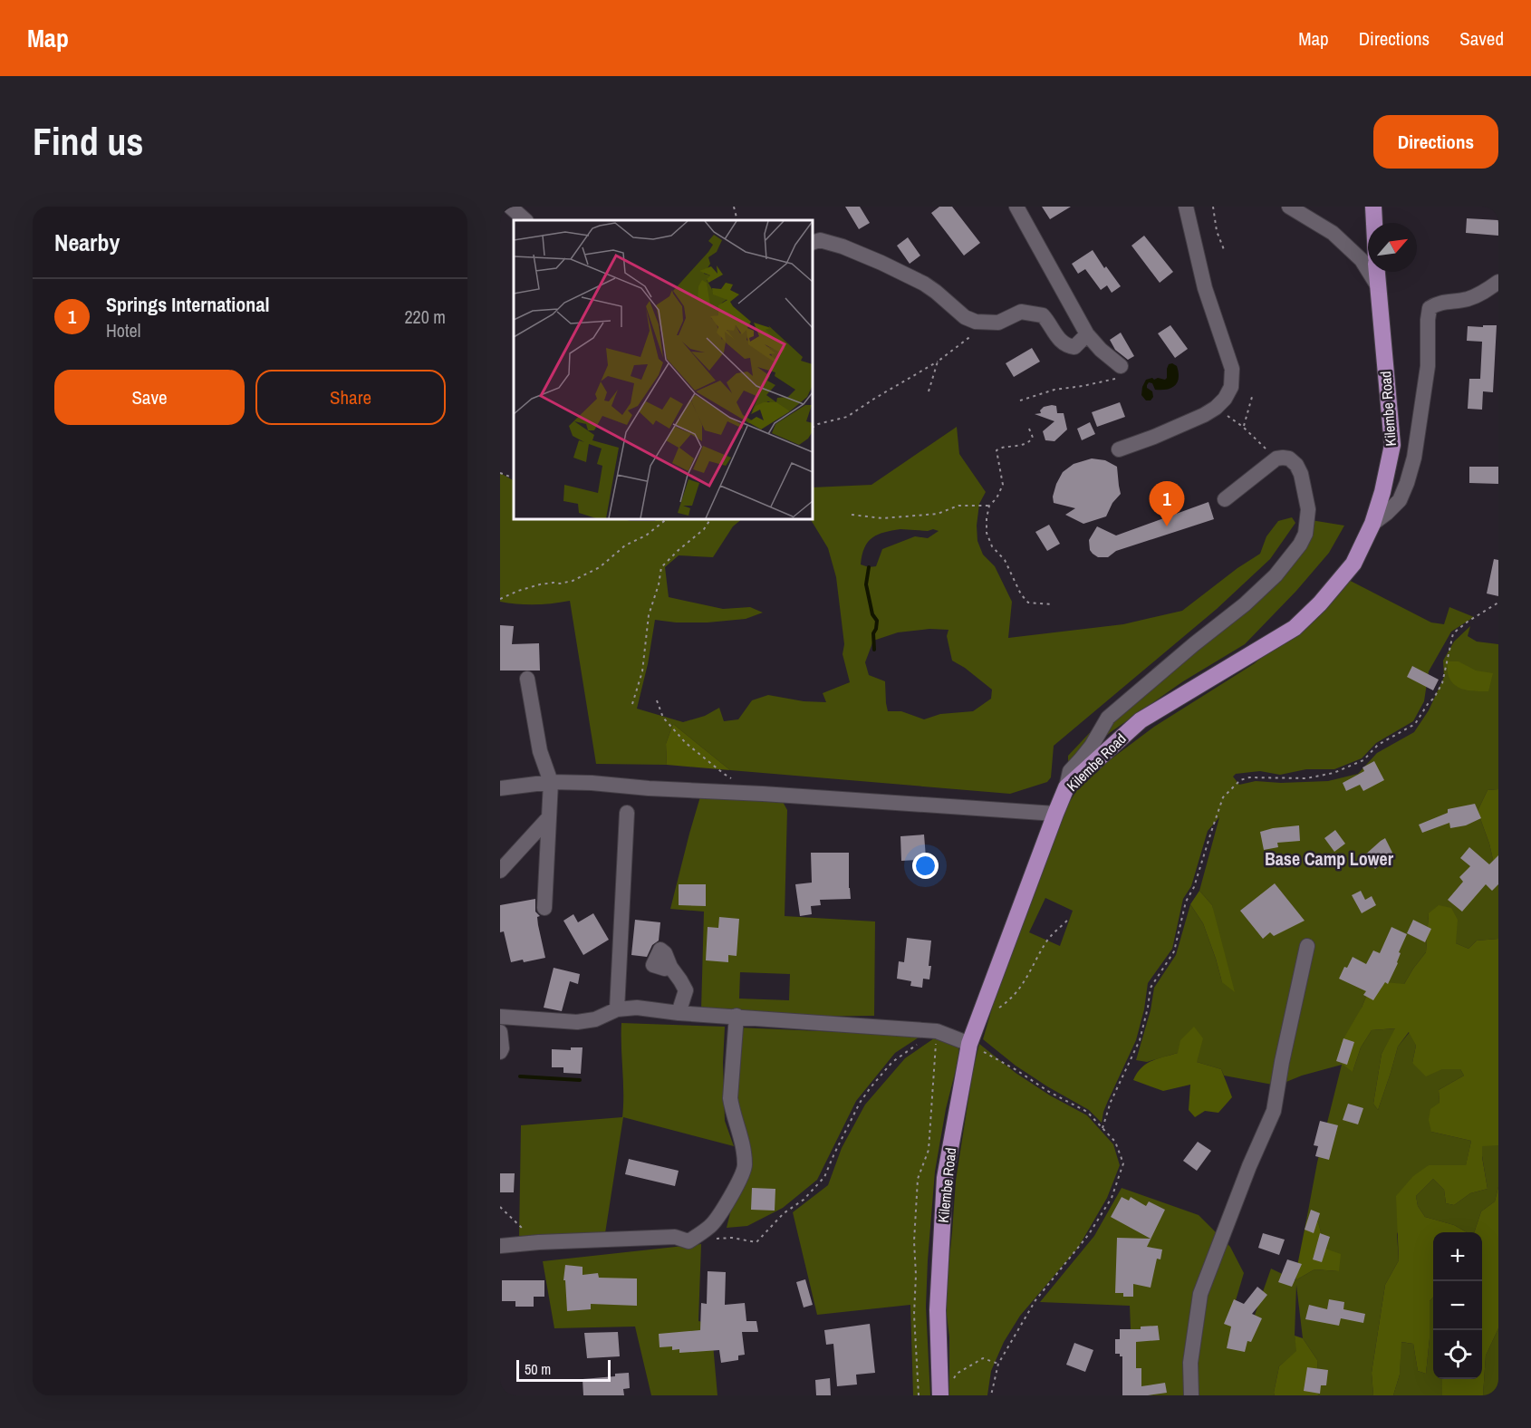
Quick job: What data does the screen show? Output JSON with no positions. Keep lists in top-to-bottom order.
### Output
{
  "streets": {
    "main road": ["Kilembe Road"]
  },
  "districts": ["Base Camp Lower"],
  "scale_bar": "50 m",
  "north": "top right",
  "page": {
    "header": "Map",
    "nav": ["Map", "Directions", "Saved"],
    "buttons": [
      "Directions",
      ["Save", "Share"]
    ],
    "title": "Find us",
    "heading": "Nearby",
    "list": [
      {
        "mark": "1",
        "name": "Springs International",
        "note": "Hotel",
        "value": "220 m"
      }
    ],
    "pins": "1",
    "map_buttons": ["+", "−"],
    "scale": "50 m"
  }
}
